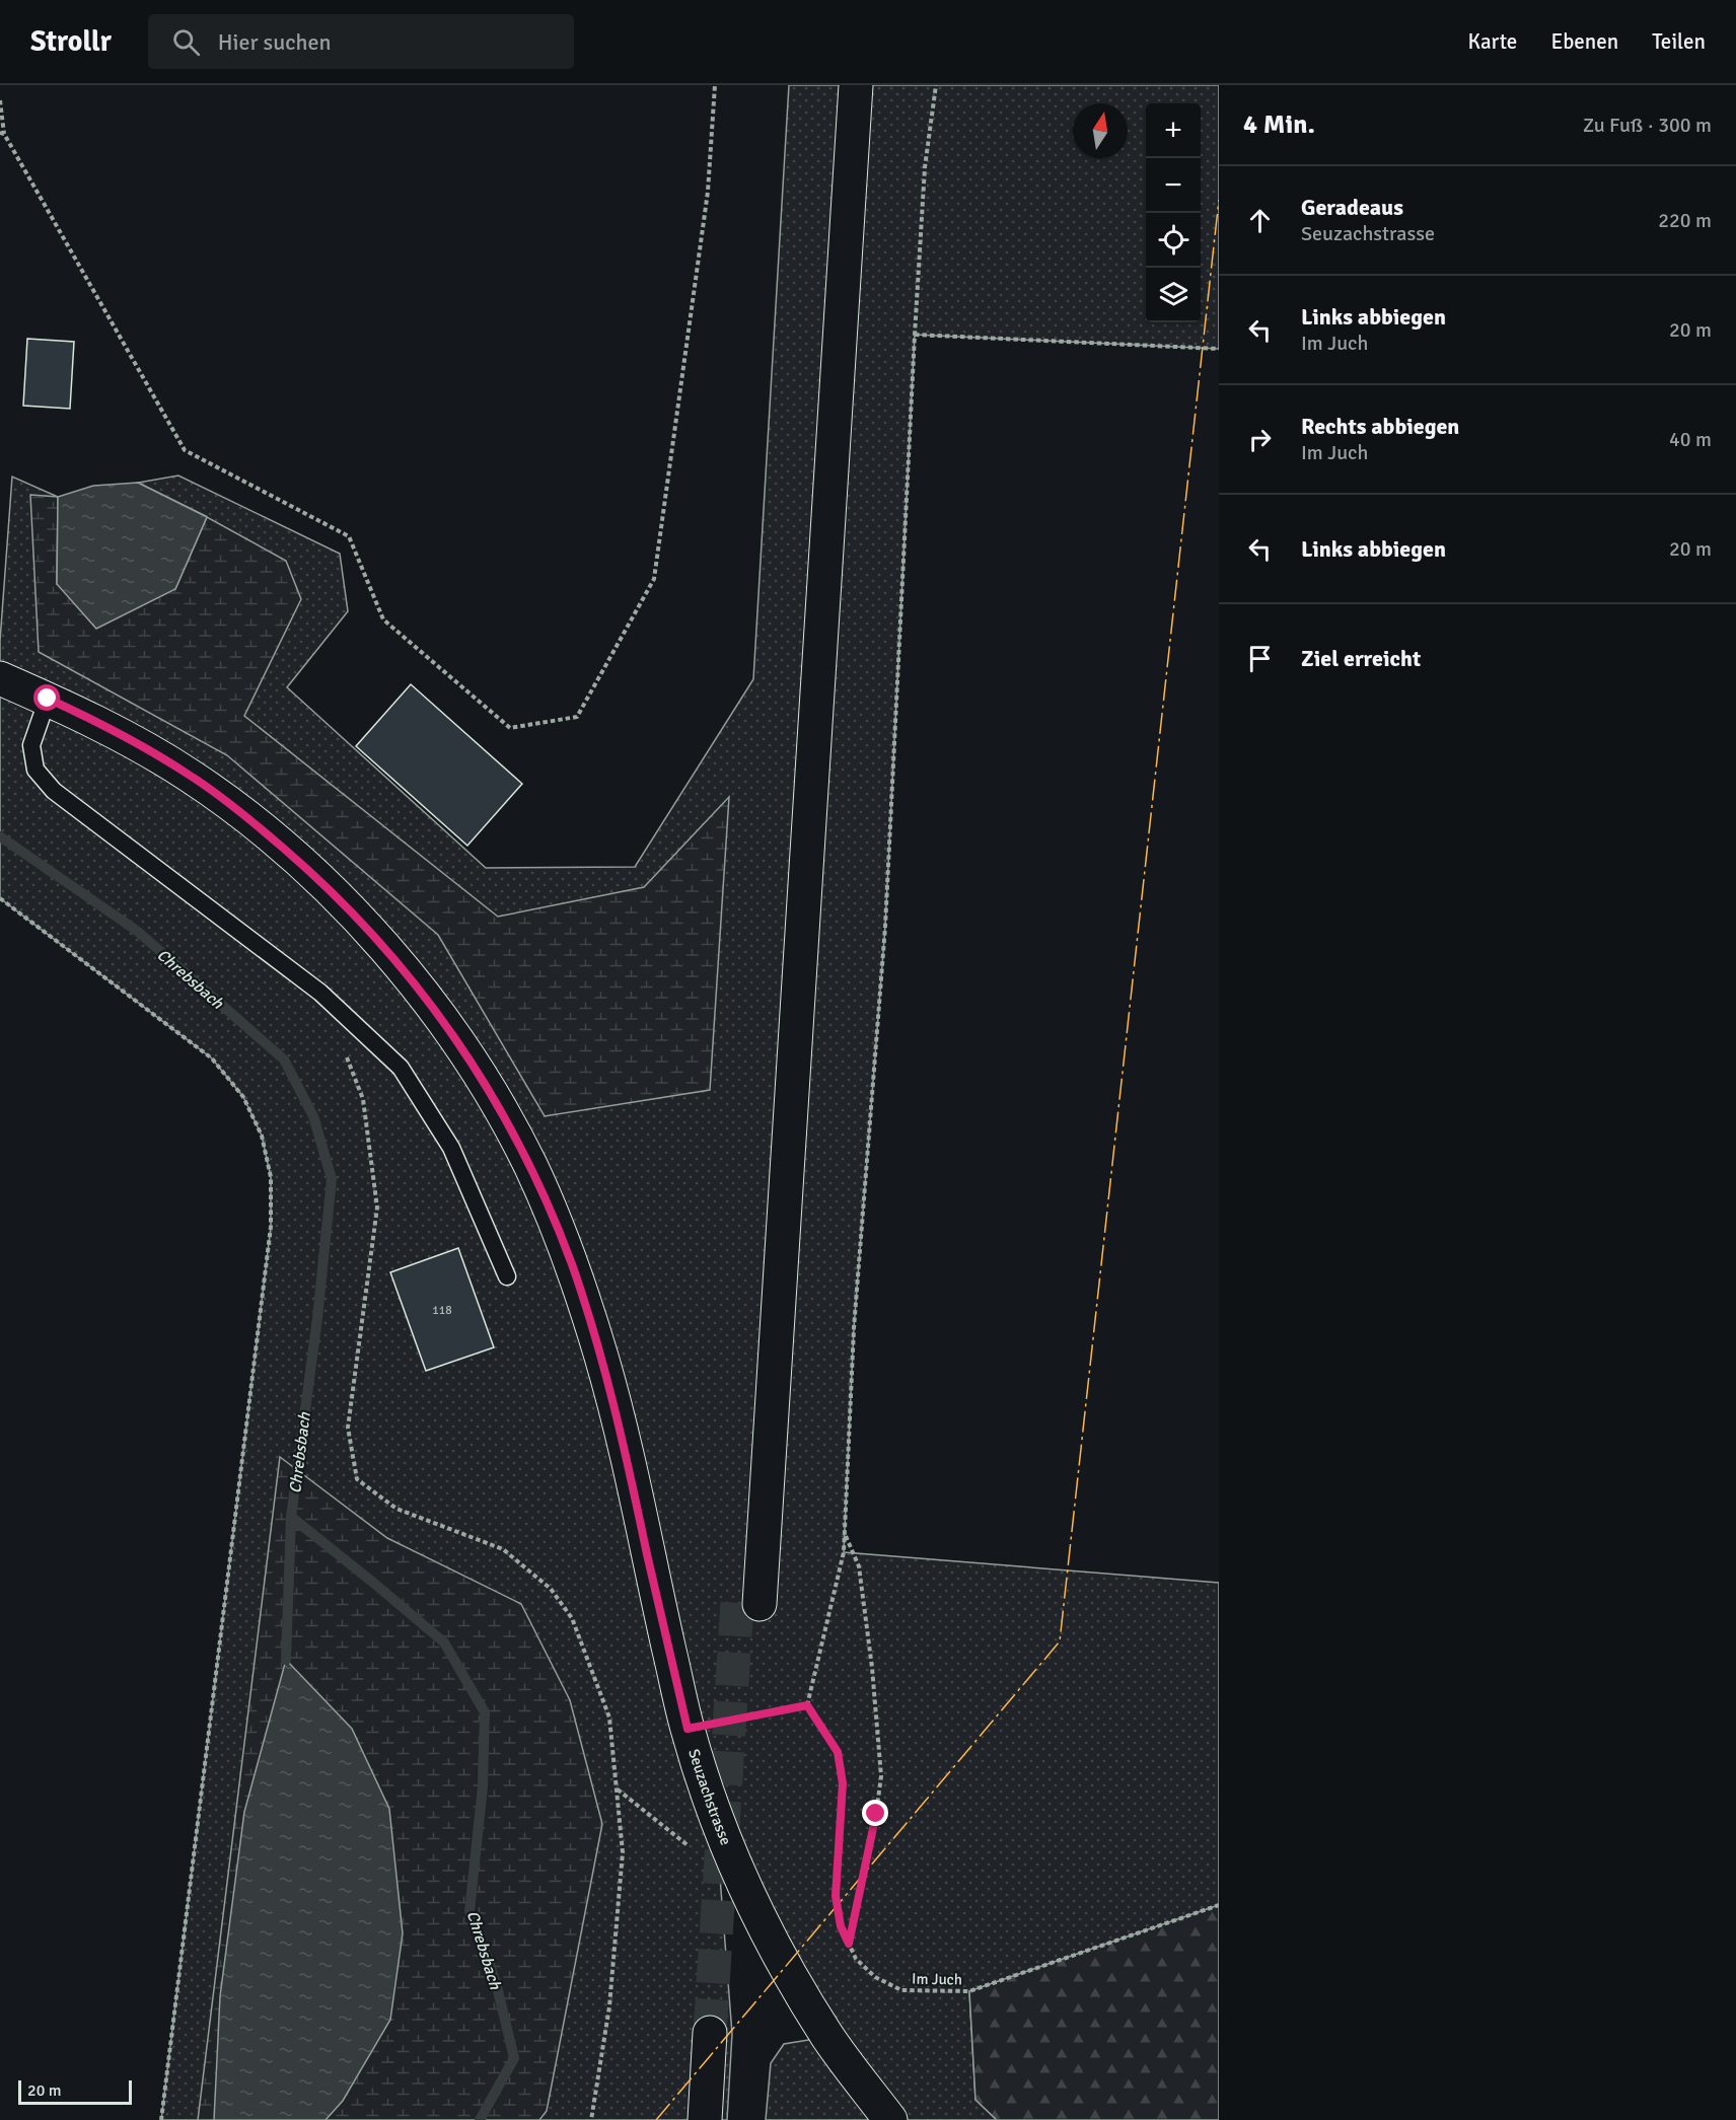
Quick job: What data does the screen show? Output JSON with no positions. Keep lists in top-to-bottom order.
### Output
{
  "streets": {
    "main road": ["Seuzachstrasse"],
    "path": ["Im Juch"]
  },
  "water": ["Chrebsbach"],
  "house_numbers": ["118"],
  "scale_bar": "20 m",
  "north": "top",
  "page": {
    "header": "Strollr",
    "search": "Hier suchen",
    "nav": ["Karte", "Ebenen", "Teilen"],
    "heading": ["4 Min.", "Zu Fuß · 300 m"],
    "map_buttons": ["+", "−"],
    "list": [
      ["Geradeaus", "Seuzachstrasse", "220 m"],
      ["Links abbiegen", "Im Juch", "20 m"],
      ["Rechts abbiegen", "Im Juch", "40 m"],
      ["Links abbiegen", "20 m"],
      "Ziel erreicht"
    ],
    "scale": "20 m"
  }
}
